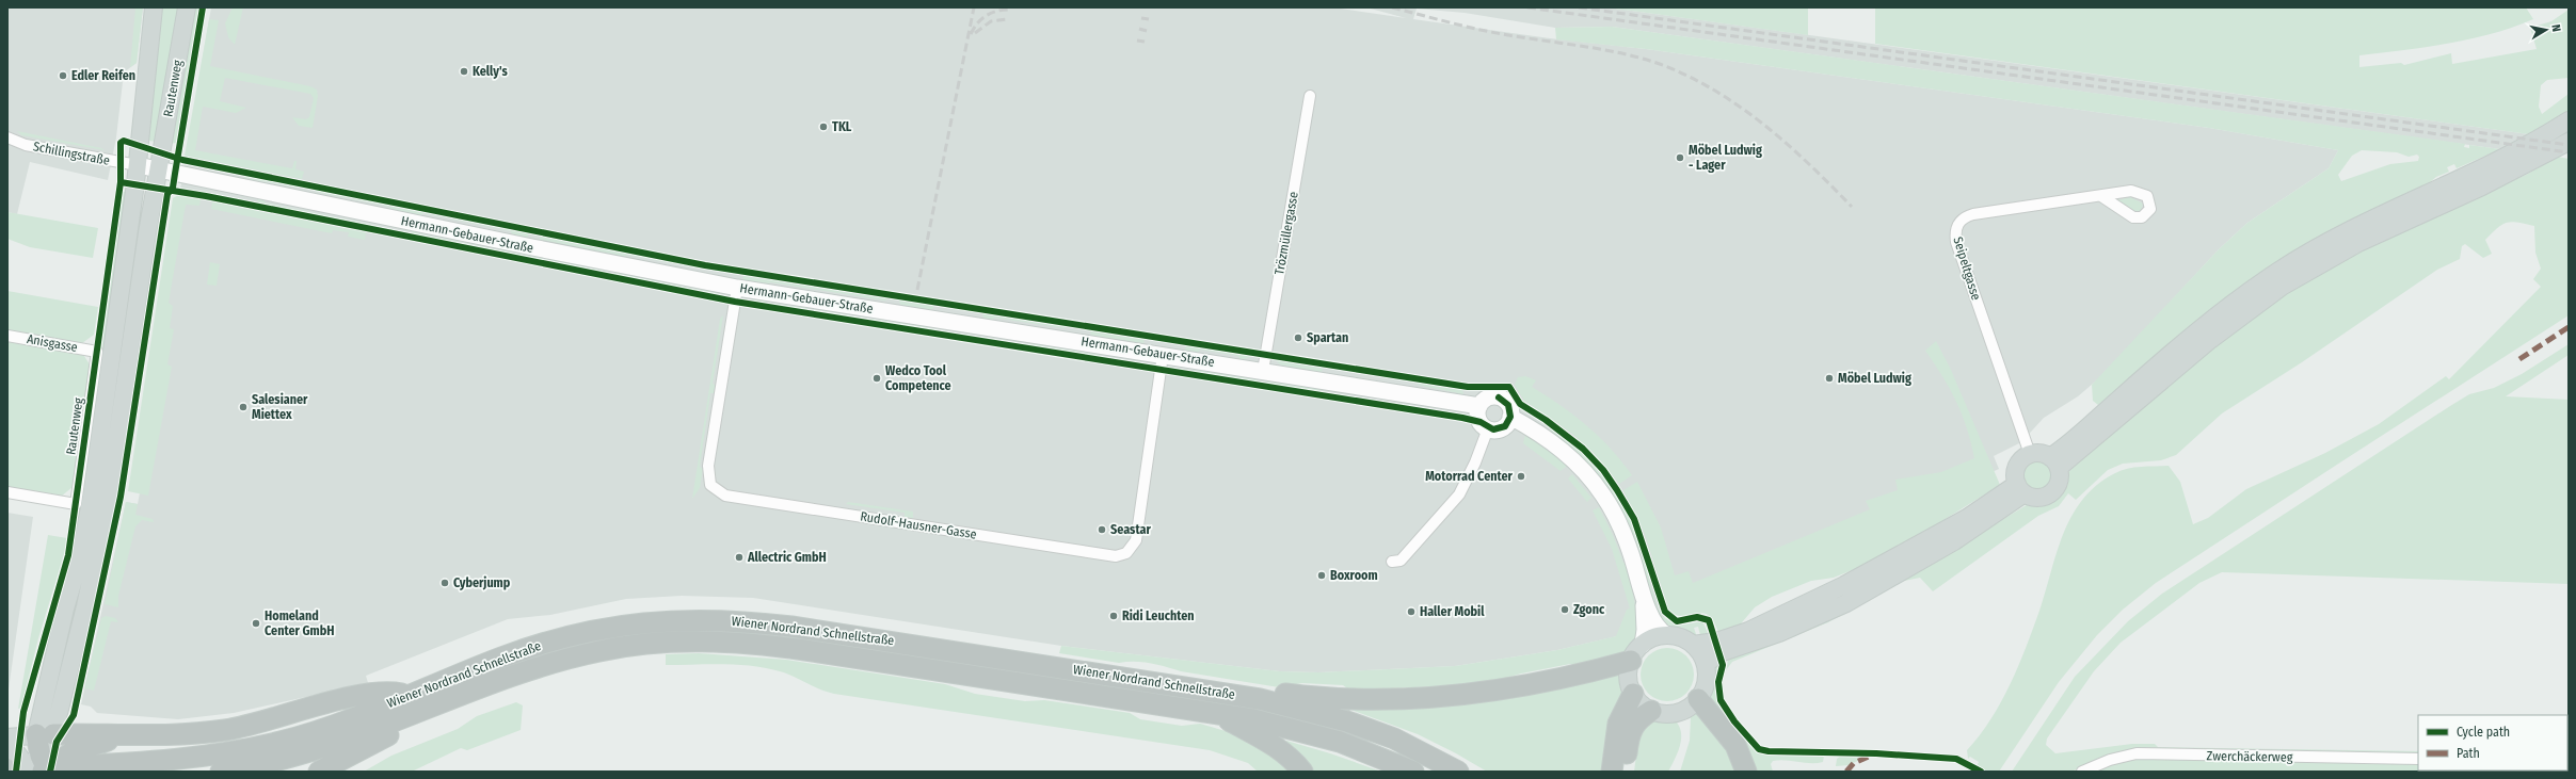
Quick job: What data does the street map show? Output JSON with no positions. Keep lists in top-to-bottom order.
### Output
{
  "streets": {
    "highway": ["Wiener Nordrand Schnellstraße"],
    "main road": ["Rautenweg"],
    "street": [
      "Schillingstraße",
      "Trözmüllergasse",
      "Hermann-Gebauer-Straße",
      "Seipeltgasse",
      "Anisgasse",
      "Rudolf-Hausner-Gasse",
      "Zwerchäckerweg"
    ]
  },
  "crossings": [
    ["Rautenweg", "Schillingstraße"],
    ["Rautenweg", "Hermann-Gebauer-Straße"],
    ["Rautenweg", "Anisgasse"],
    ["Schillingstraße", "Hermann-Gebauer-Straße"],
    ["Trözmüllergasse", "Hermann-Gebauer-Straße"],
    ["Hermann-Gebauer-Straße", "Rudolf-Hausner-Gasse"]
  ],
  "places": [
    "Kelly's",
    "Edler Reifen",
    "TKL",
    "Möbel Ludwig - Lager",
    "Spartan",
    "Wedco Tool Competence",
    "Möbel Ludwig",
    "Salesianer Miettex",
    "Motorrad Center",
    "Seastar",
    "Allectric GmbH",
    "Boxroom",
    "Cyberjump",
    "Zgonc",
    "Haller Mobil",
    "Ridi Leuchten",
    "Homeland Center GmbH"
  ],
  "legend": ["Cycle path", "Path"],
  "north": "right"
}
